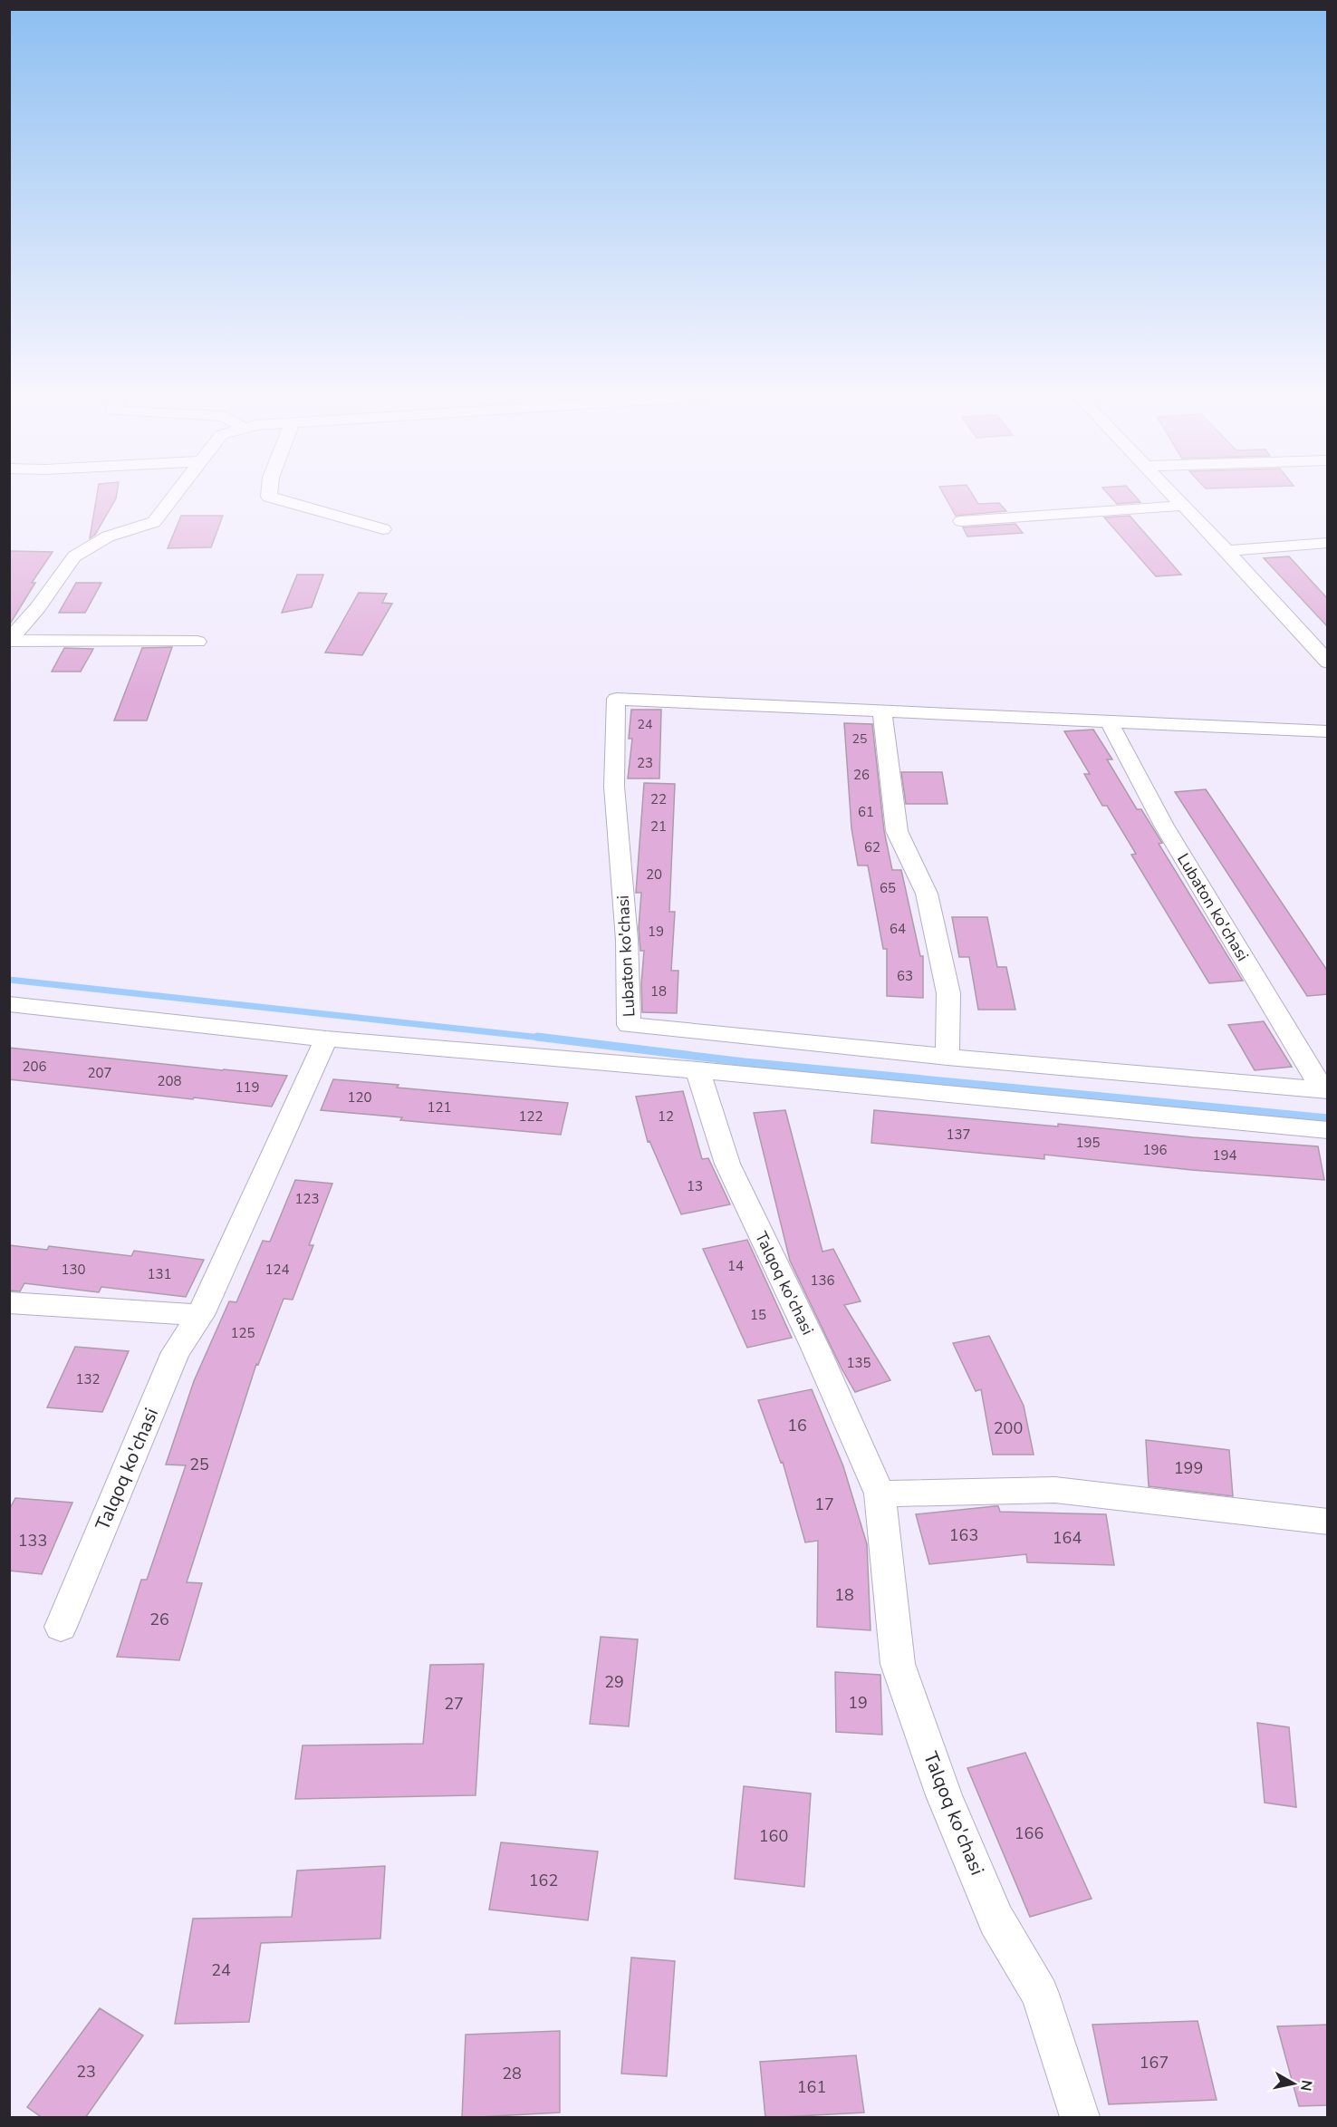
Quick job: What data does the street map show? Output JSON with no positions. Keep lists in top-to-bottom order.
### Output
{
  "streets": {
    "street": ["Lubaton ko'chasi", "Talqoq ko'chasi"]
  },
  "house_numbers": [
    "24",
    "25",
    "23",
    "26",
    "22",
    "61",
    "21",
    "62",
    "20",
    "65",
    "64",
    "19",
    "63",
    "18",
    "206",
    "207",
    "208",
    "119",
    "120",
    "121",
    "122",
    "12",
    "137",
    "195",
    "196",
    "194",
    "13",
    "123",
    "14",
    "130",
    "124",
    "131",
    "136",
    "15",
    "125",
    "135",
    "132",
    "16",
    "200",
    "25",
    "199",
    "17",
    "163",
    "164",
    "133",
    "18",
    "26",
    "29",
    "19",
    "27",
    "166",
    "160",
    "162",
    "24",
    "167",
    "23",
    "28",
    "161"
  ],
  "north": "right"
}
